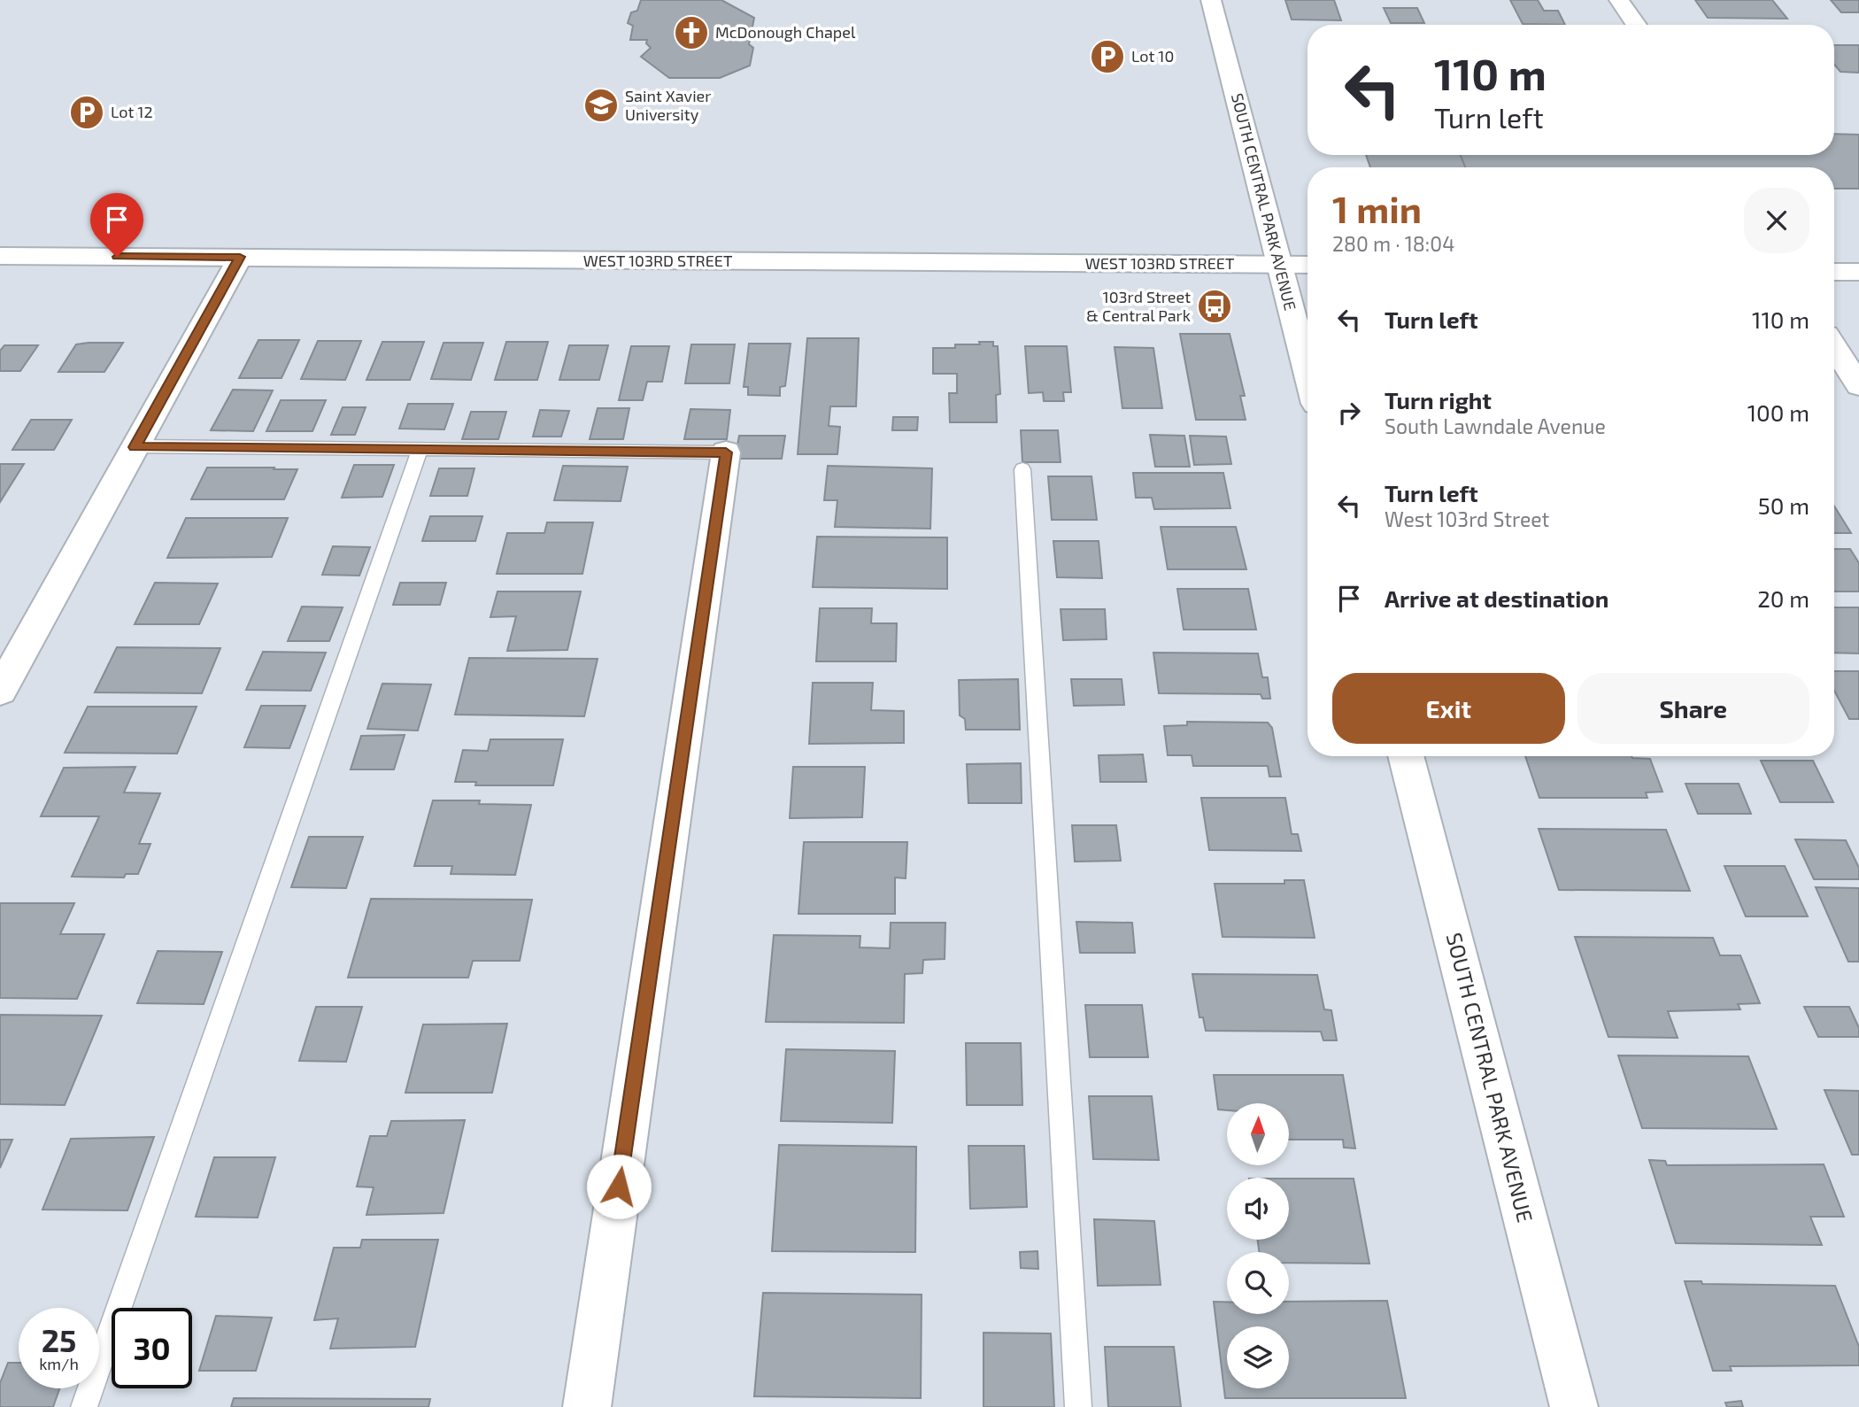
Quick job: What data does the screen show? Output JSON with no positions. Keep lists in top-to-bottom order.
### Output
{
  "streets": {
    "street": ["SOUTH CENTRAL PARK AVENUE", "WEST 103RD STREET"]
  },
  "crossings": [
    ["SOUTH CENTRAL PARK AVENUE", "WEST 103RD STREET"]
  ],
  "places": {
    "church": ["McDonough Chapel"],
    "parking": ["Lot 10", "Lot 12"],
    "school or university": ["Saint Xavier University"],
    "bus stop": ["103rd Street & Central Park"]
  },
  "north": "top",
  "page": {
    "turn": ["110 m", "Turn left"],
    "heading": ["1 min", "280 m · 18:04"],
    "list": [
      {
        "name": "Turn left",
        "value": "110 m"
      },
      {
        "name": "Turn right",
        "note": "South Lawndale Avenue",
        "value": "100 m"
      },
      {
        "name": "Turn left",
        "note": "West 103rd Street",
        "value": "50 m"
      },
      {
        "name": "Arrive at destination",
        "value": "20 m"
      }
    ],
    "buttons": ["Exit", "Share"],
    "speed": "25 km/h",
    "limit": "30"
  }
}
